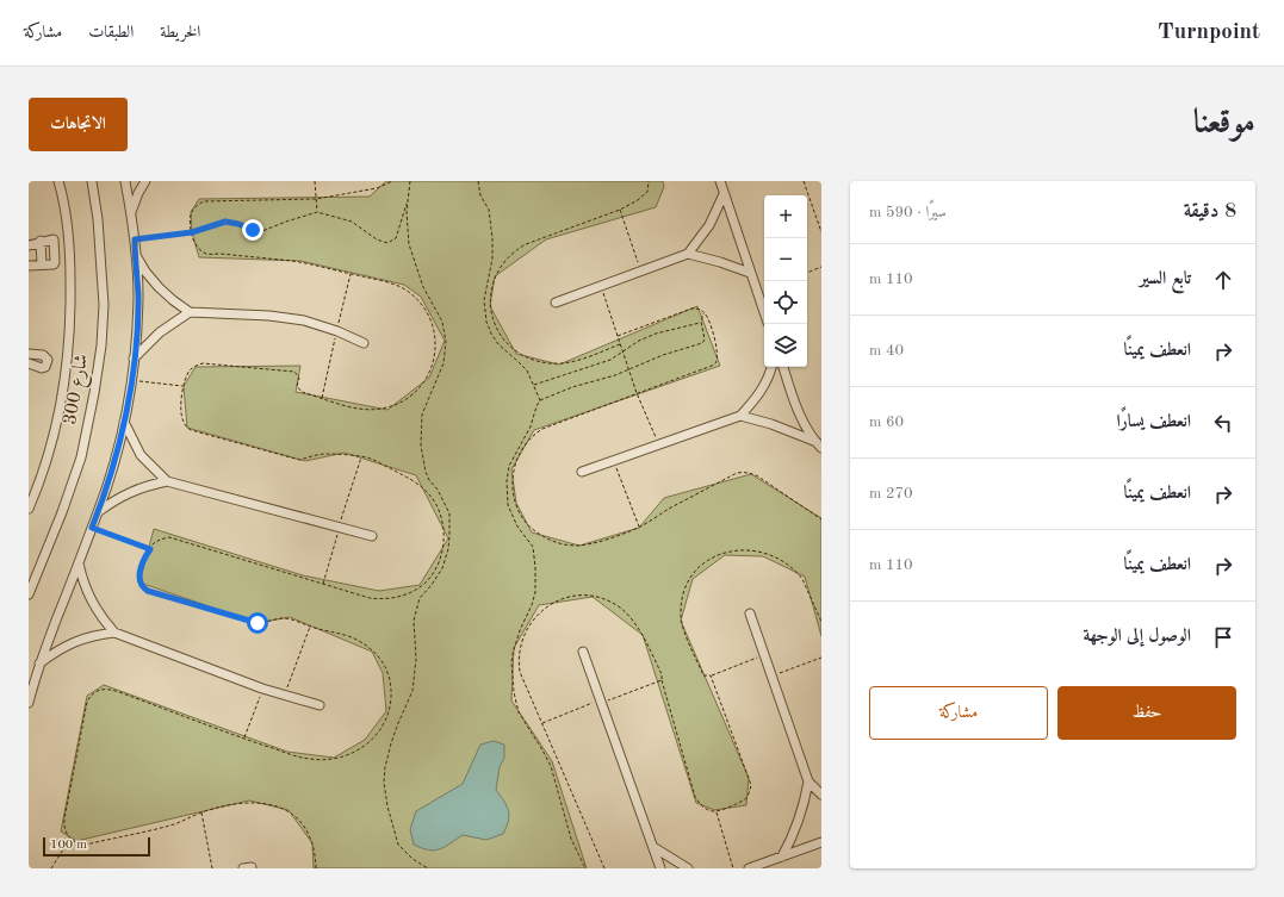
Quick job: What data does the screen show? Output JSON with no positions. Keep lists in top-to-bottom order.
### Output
{
  "streets": {
    "street": ["شارع 300"]
  },
  "scale_bar": "100 m",
  "page": {
    "header": "Turnpoint",
    "nav": ["الخريطة", "الطبقات", "مشاركة"],
    "title": "موقعنا",
    "buttons": [
      "الاتجاهات",
      ["حفظ", "مشاركة"]
    ],
    "heading": ["8 دقيقة", "سيرًا · 590 m"],
    "map_buttons": ["+", "−"],
    "list": [
      ["تابع السير", "110 m"],
      ["انعطف يمينًا", "40 m"],
      ["انعطف يسارًا", "60 m"],
      ["انعطف يمينًا", "270 m"],
      ["انعطف يمينًا", "110 m"],
      "الوصول إلى الوجهة"
    ],
    "scale": "100 m"
  }
}
